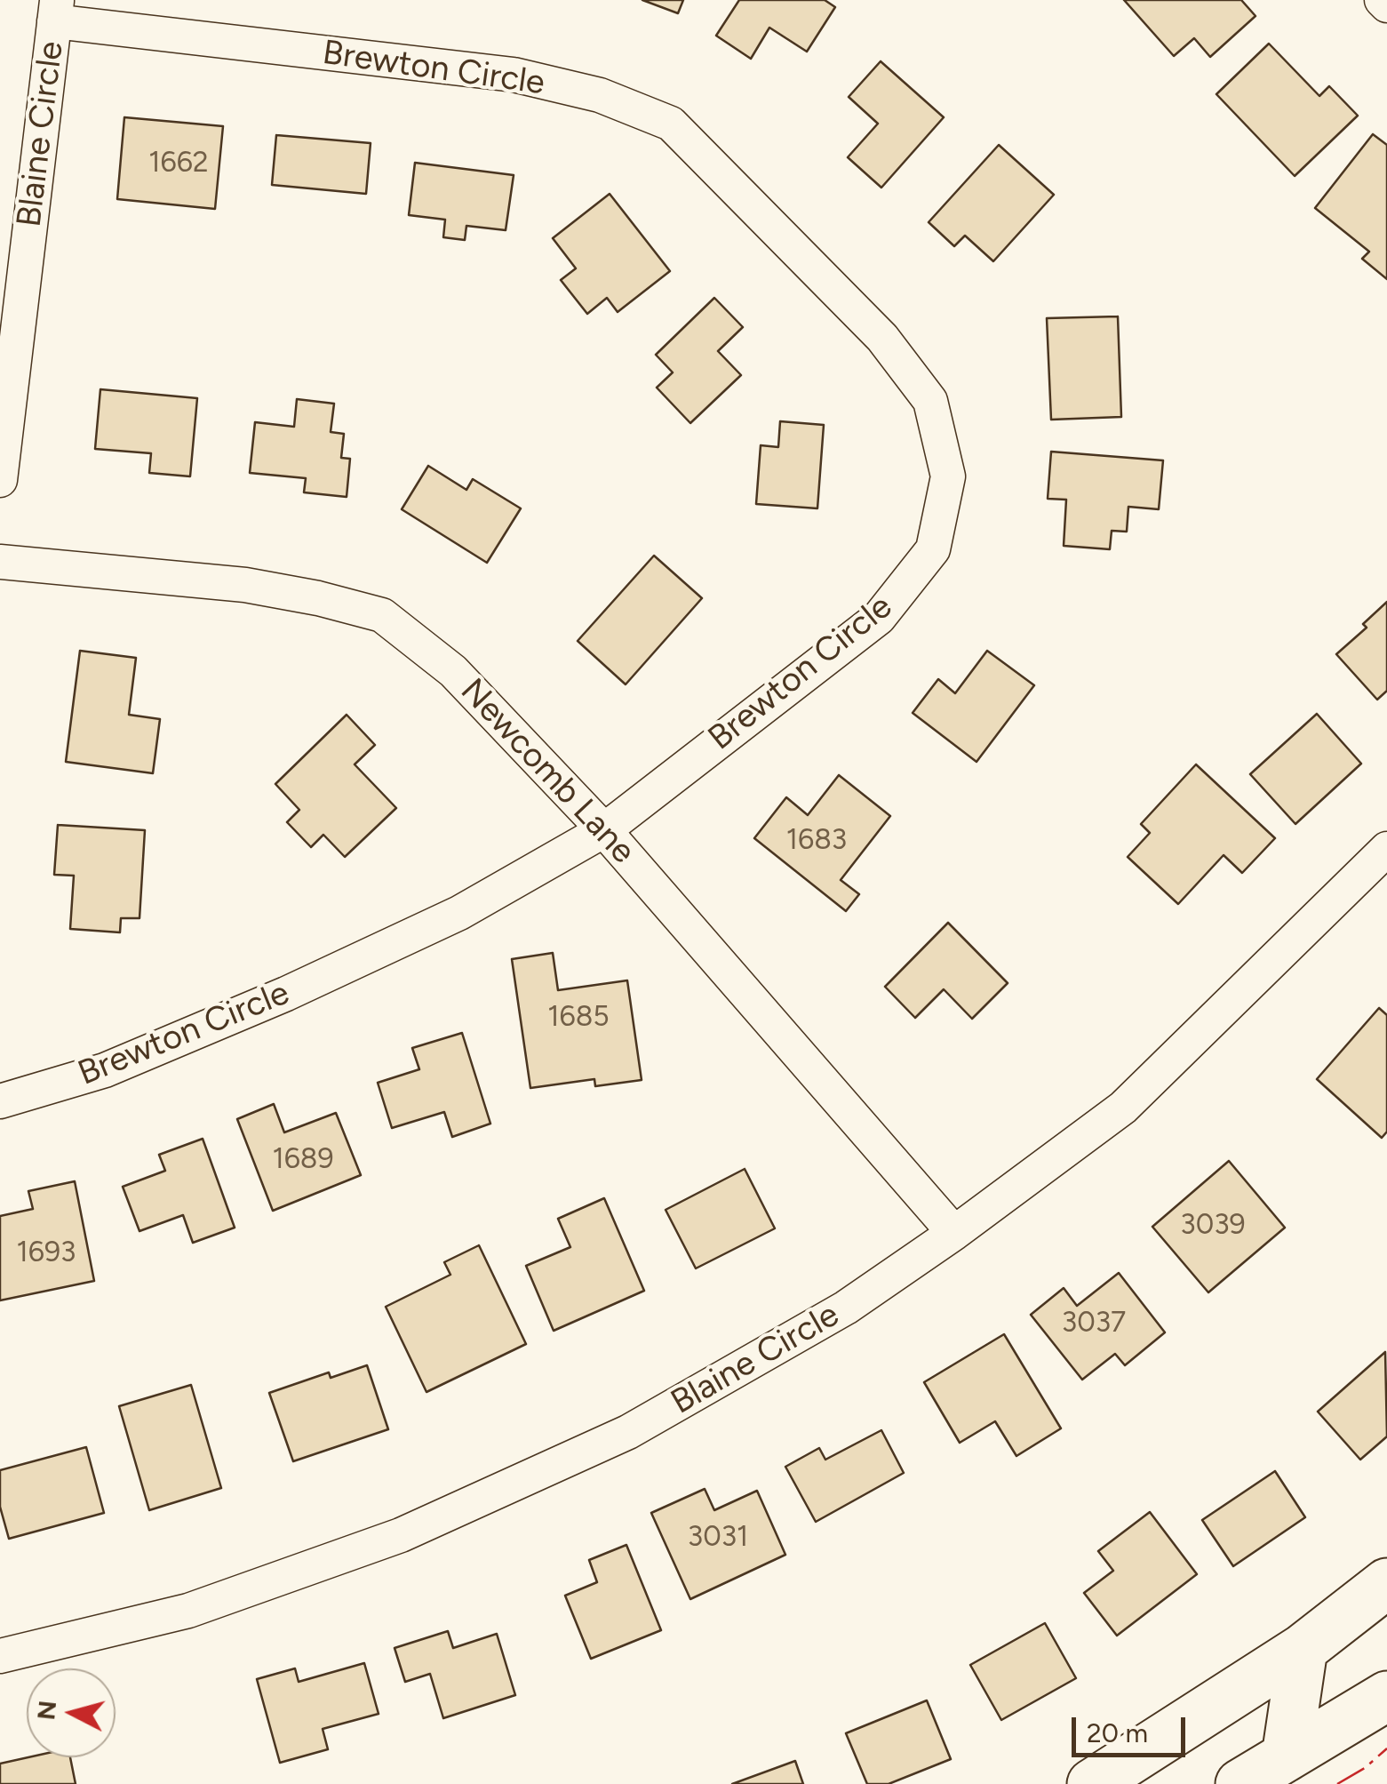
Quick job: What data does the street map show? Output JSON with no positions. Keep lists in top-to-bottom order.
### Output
{
  "streets": {
    "street": ["Brewton Circle", "Blaine Circle", "Newcomb Lane"]
  },
  "crossings": [
    ["Brewton Circle", "Blaine Circle"],
    ["Brewton Circle", "Newcomb Lane"],
    ["Blaine Circle", "Newcomb Lane"]
  ],
  "house_numbers": [
    "1662",
    "1683",
    "1685",
    "1689",
    "3039",
    "1693",
    "3037",
    "3031"
  ],
  "scale_bar": "20 m",
  "north": "left"
}
